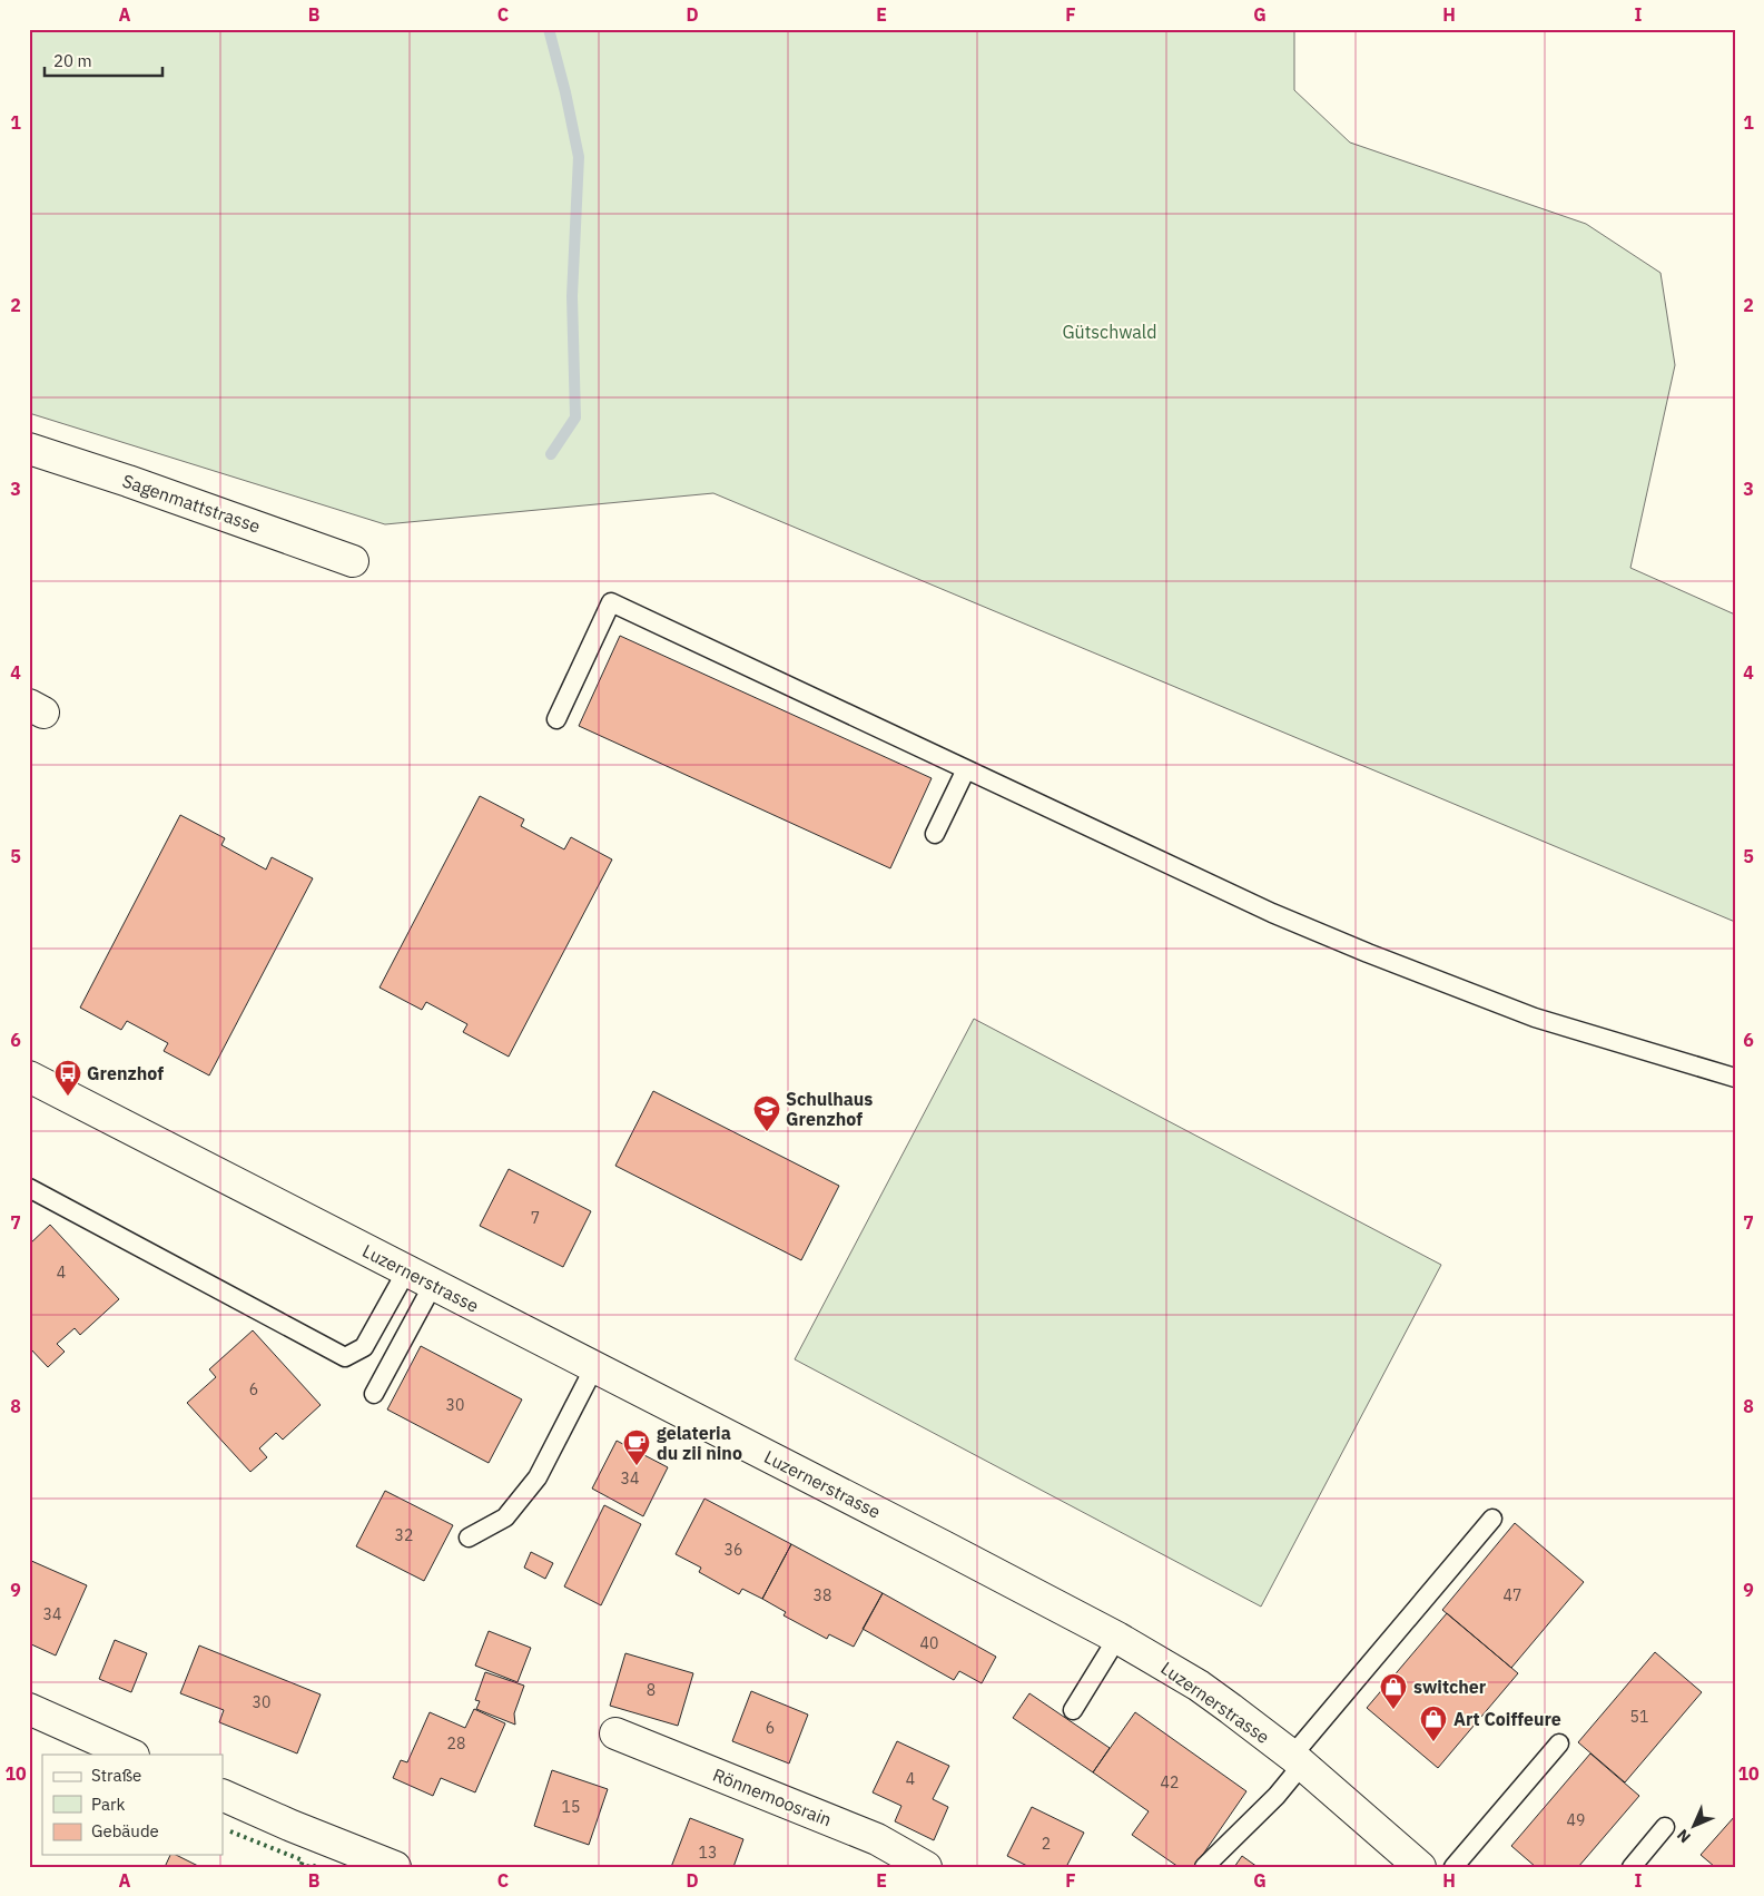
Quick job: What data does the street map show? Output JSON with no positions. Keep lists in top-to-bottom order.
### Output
{
  "streets": {
    "main road": ["Sagenmattstrasse", "Luzernerstrasse", "Rönnemoosrain"]
  },
  "parks": ["Gütschwald"],
  "places": {
    "bus stop": ["Grenzhof"],
    "school or university": ["Schulhaus Grenzhof"],
    "cafe": ["gelateria du zii nino"],
    "shop": ["switcher", "Art Coiffeure"]
  },
  "house_numbers": [
    "7",
    "4",
    "6",
    "30",
    "34",
    "32",
    "36",
    "38",
    "47",
    "34",
    "40",
    "8",
    "30",
    "51",
    "6",
    "28",
    "4",
    "42",
    "15",
    "49",
    "2",
    "13"
  ],
  "legend": ["Straße", "Park", "Gebäude"],
  "scale_bar": "20 m",
  "north": "bottom left",
  "grid": {
    "columns": [
      "A",
      "B",
      "C",
      "D",
      "E",
      "F",
      "G",
      "H",
      "I"
    ],
    "rows": [
      "1",
      "2",
      "3",
      "4",
      "5",
      "6",
      "7",
      "8",
      "9",
      "10"
    ]
  }
}
